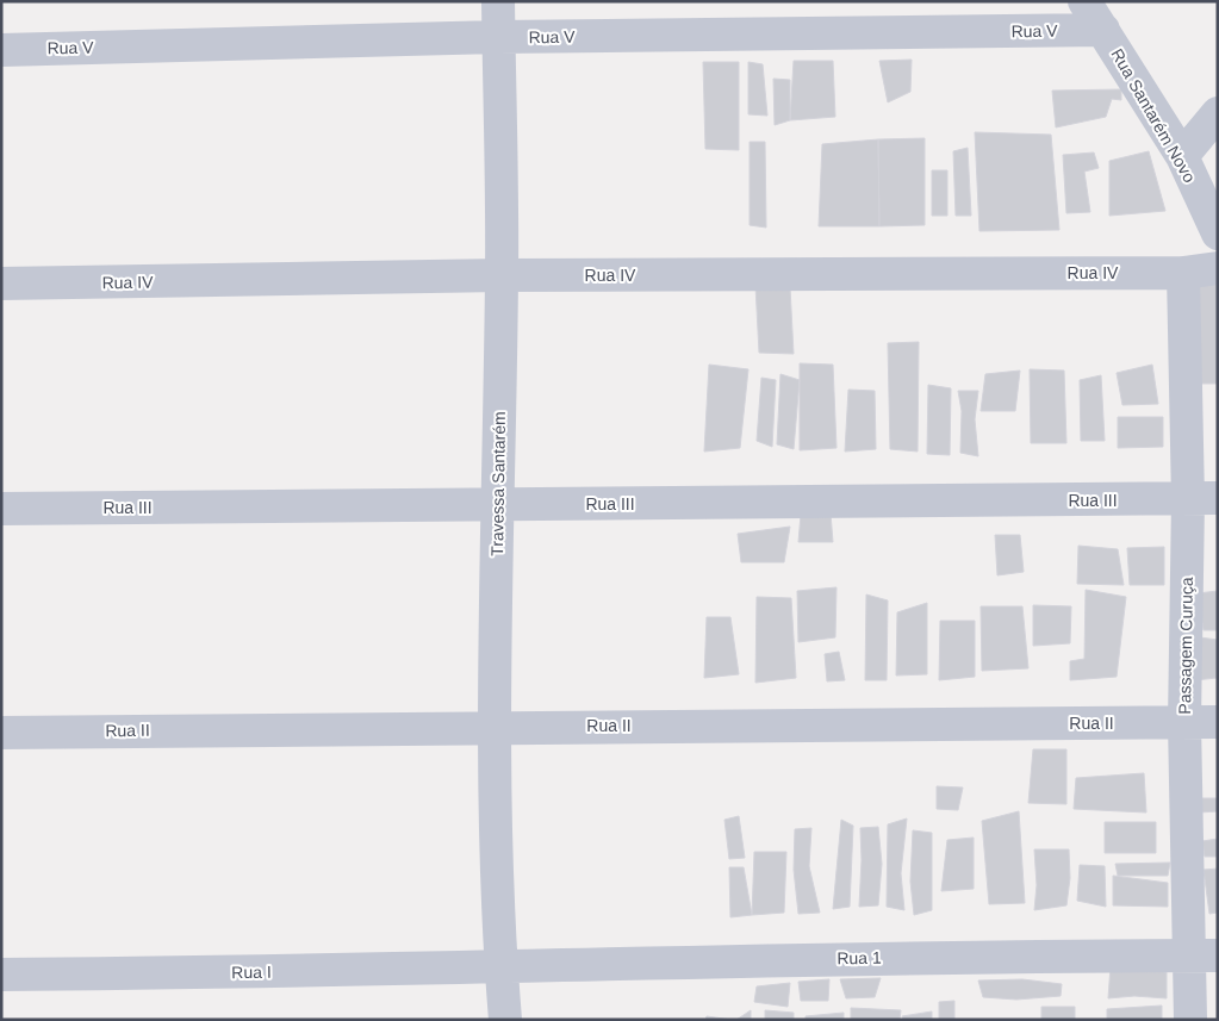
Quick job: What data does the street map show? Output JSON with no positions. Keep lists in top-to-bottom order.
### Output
{
  "streets": {
    "street": [
      "Rua V",
      "Rua Santarém Novo",
      "Rua IV",
      "Travessa Santarém",
      "Rua III",
      "Passagem Curuça",
      "Rua II",
      "Rua 1",
      "Rua I"
    ]
  },
  "crossings": [
    ["Rua V", "Rua Santarém Novo"],
    ["Rua V", "Travessa Santarém"],
    ["Rua IV", "Travessa Santarém"],
    ["Rua IV", "Passagem Curuça"],
    ["Travessa Santarém", "Rua III"],
    ["Travessa Santarém", "Rua II"],
    ["Travessa Santarém", "Rua 1"],
    ["Travessa Santarém", "Rua I"],
    ["Rua III", "Passagem Curuça"],
    ["Passagem Curuça", "Rua II"],
    ["Passagem Curuça", "Rua 1"],
    ["Rua 1", "Rua I"]
  ]
}
